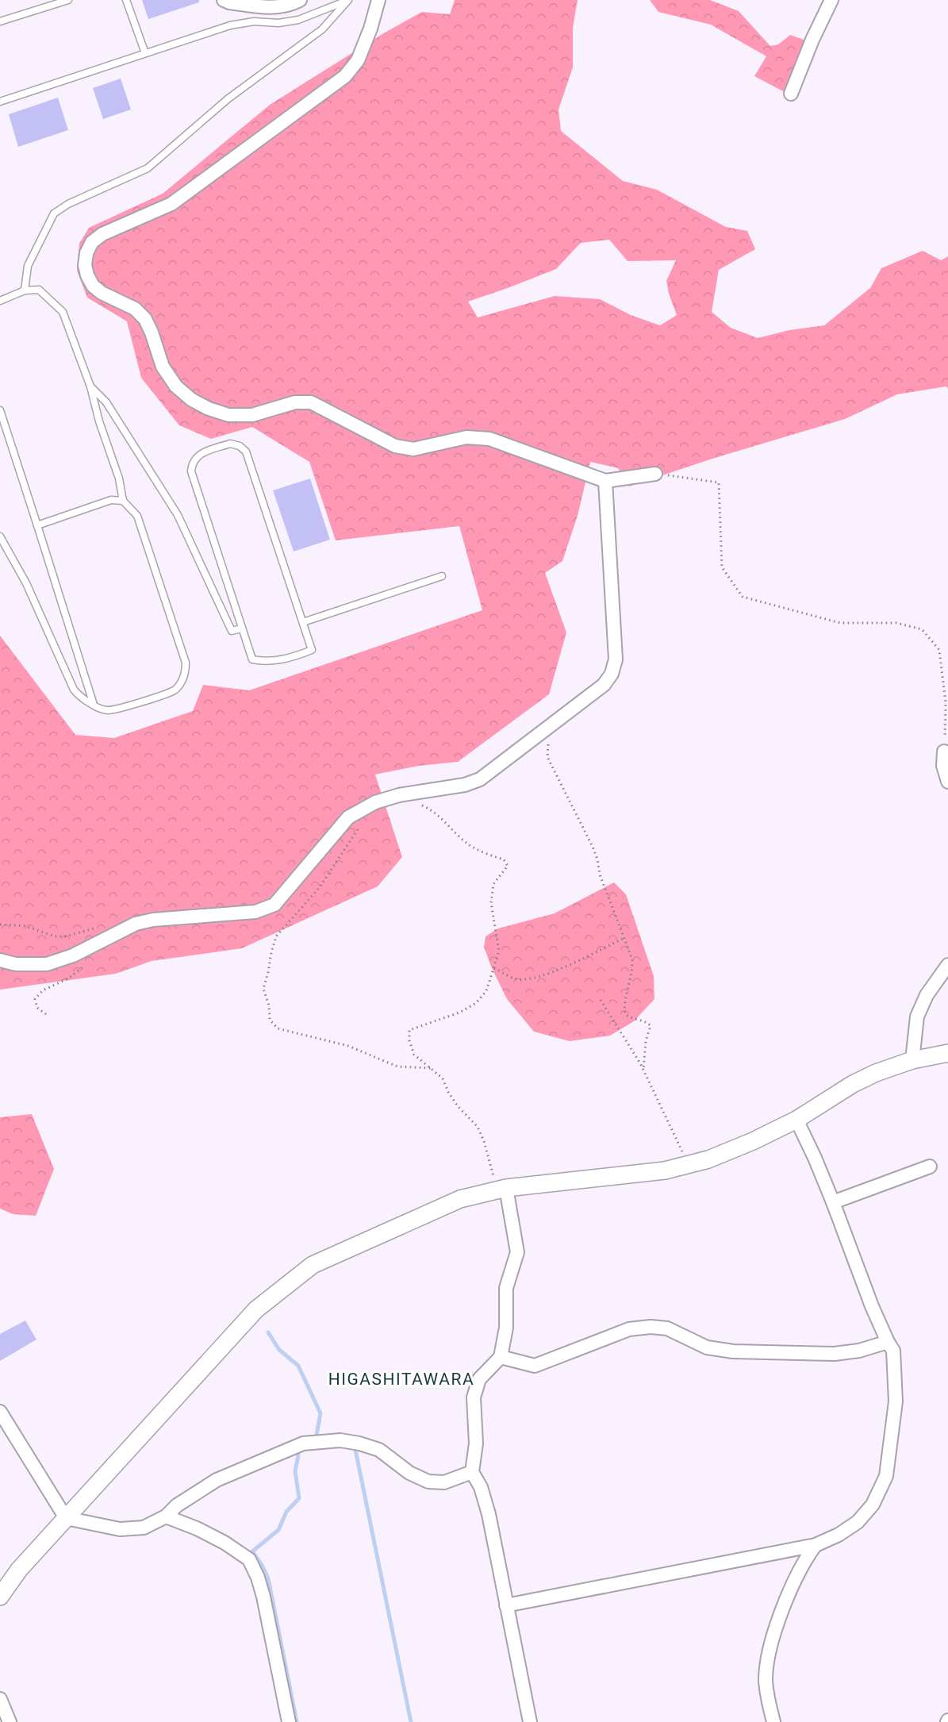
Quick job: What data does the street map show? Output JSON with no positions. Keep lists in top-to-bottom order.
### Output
{
  "districts": ["HIGASHITAWARA"]
}
